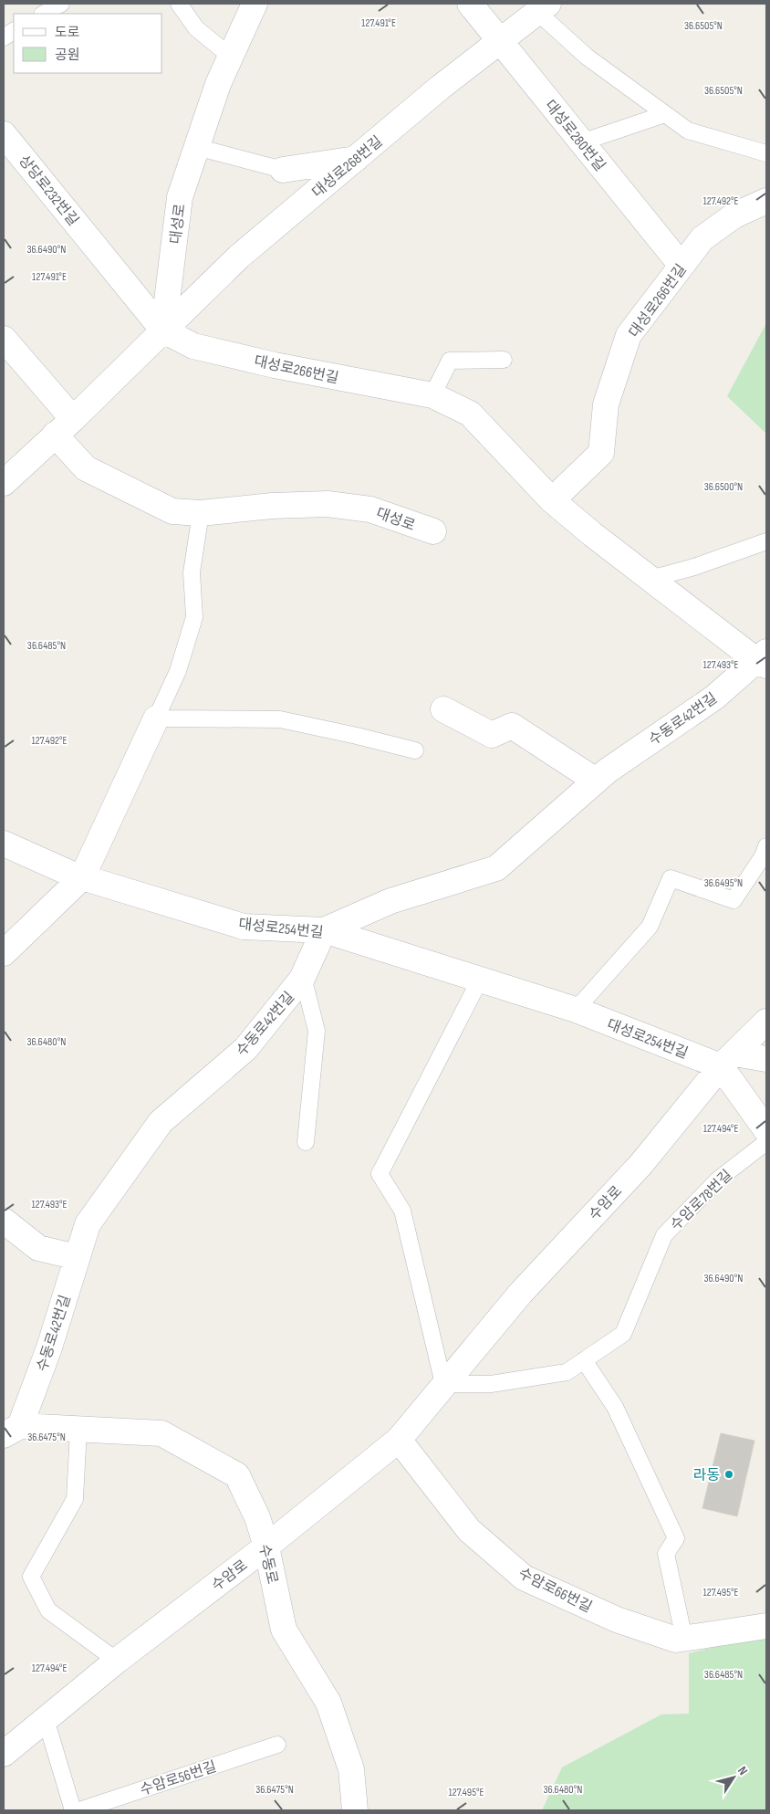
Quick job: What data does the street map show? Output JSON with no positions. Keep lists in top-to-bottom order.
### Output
{
  "streets": {
    "street": [
      "대성로280번길",
      "대성로268번길",
      "상당로232번길",
      "대성로",
      "대성로266번길",
      "수동로42번길",
      "대성로254번길",
      "수암로",
      "수동로",
      "수암로66번길"
    ],
    "lane": ["수암로78번길", "수암로56번길"]
  },
  "crossings": [
    ["대성로280번길", "대성로268번길"],
    ["대성로280번길", "대성로266번길"],
    ["대성로268번길", "상당로232번길"],
    ["대성로268번길", "대성로"],
    ["대성로268번길", "대성로266번길"],
    ["상당로232번길", "대성로"],
    ["상당로232번길", "대성로266번길"],
    ["대성로", "대성로266번길"],
    ["대성로266번길", "수동로42번길"],
    ["수동로42번길", "대성로254번길"],
    ["수동로42번길", "수동로"],
    ["대성로254번길", "수암로"],
    ["수암로", "수동로"],
    ["수암로", "수암로66번길"]
  ],
  "places": ["라동"],
  "legend": ["도로", "공원"],
  "north": "top right",
  "coordinates": [
    "127.491°E",
    "36.6505°N",
    "127.492°E",
    "36.6490°N",
    "36.6500°N",
    "36.6485°N",
    "127.493°E",
    "36.6495°N",
    "36.6480°N",
    "127.494°E",
    "36.6475°N",
    "127.495°E"
  ]
}
